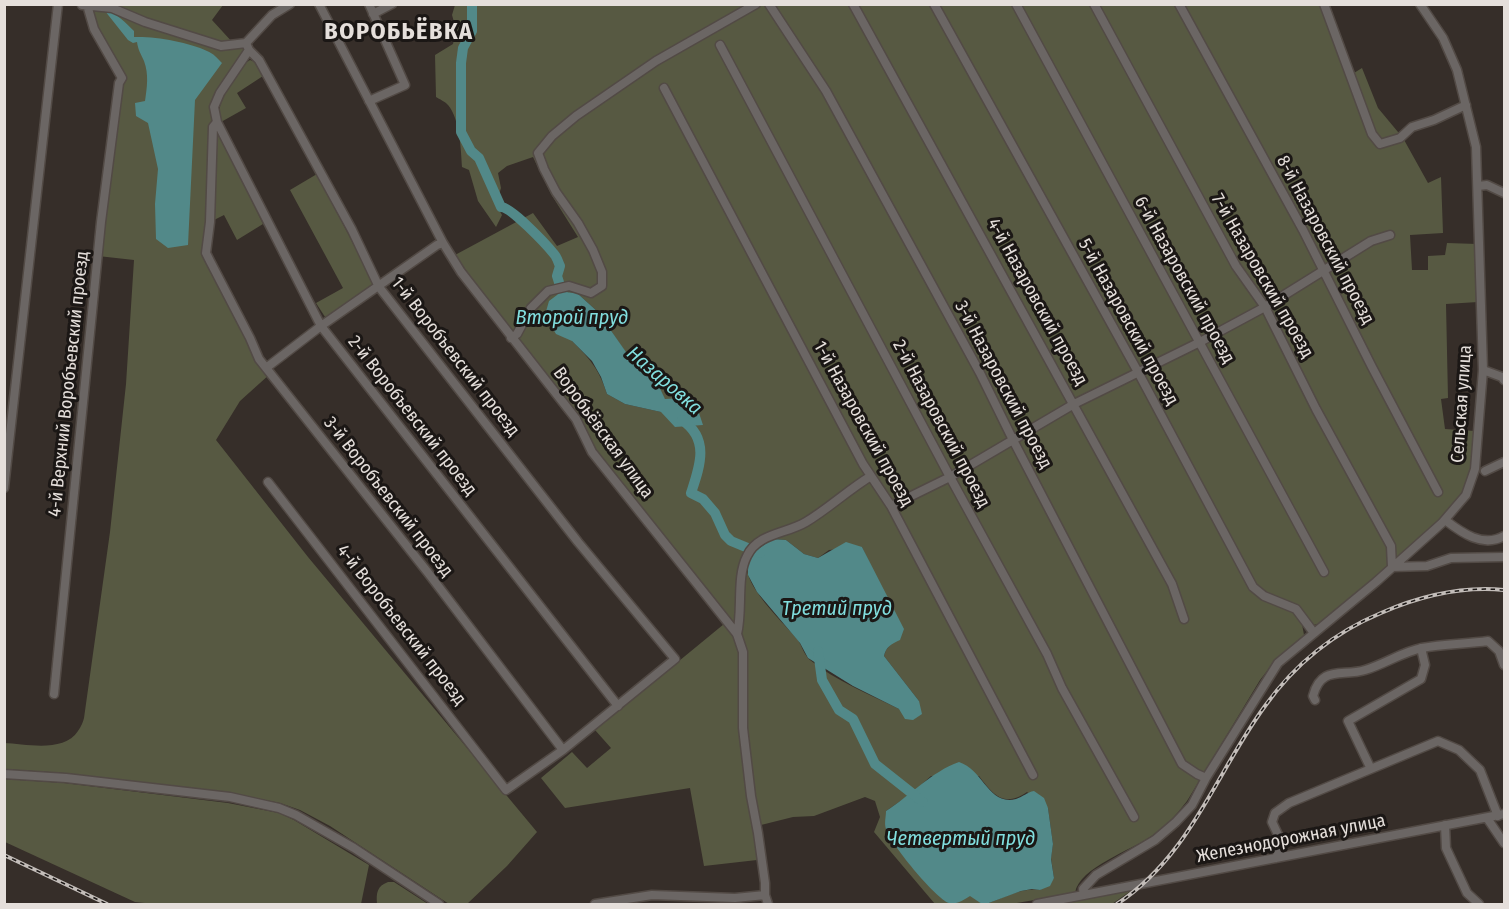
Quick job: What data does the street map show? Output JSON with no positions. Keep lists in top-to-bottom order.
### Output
{
  "streets": {
    "street": [
      "8-й Назаровский проезд",
      "7-й Назаровский проезд",
      "6-й Назаровский проезд",
      "4-й Назаровский проезд",
      "5-й Назаровский проезд",
      "1-й Воробъевский проезд",
      "4-й Верхний Воробъевский проезд",
      "3-й Назаровский проезд",
      "Сельская улица",
      "2-й Воробъевский проезд",
      "1-й Назаровский проезд",
      "2-й Назаровский проезд",
      "Воробьёвская улица",
      "3-й Воробъевский проезд",
      "4-й Воробъевский проезд",
      "Железнодорожная улица"
    ]
  },
  "crossings": [
    ["7-й Назаровский проезд", "Сельская улица"],
    ["5-й Назаровский проезд", "Сельская улица"],
    ["1-й Воробъевский проезд", "2-й Воробъевский проезд"],
    ["3-й Назаровский проезд", "Сельская улица"],
    ["Сельская улица", "Железнодорожная улица"],
    ["2-й Воробъевский проезд", "3-й Воробъевский проезд"],
    ["3-й Воробъевский проезд", "4-й Воробъевский проезд"]
  ],
  "districts": ["ВОРОБЬЁВКА"],
  "water": [
    "Второй пруд",
    "Назаровка",
    "Третий пруд",
    "Четвертый пруд"
  ]
}
